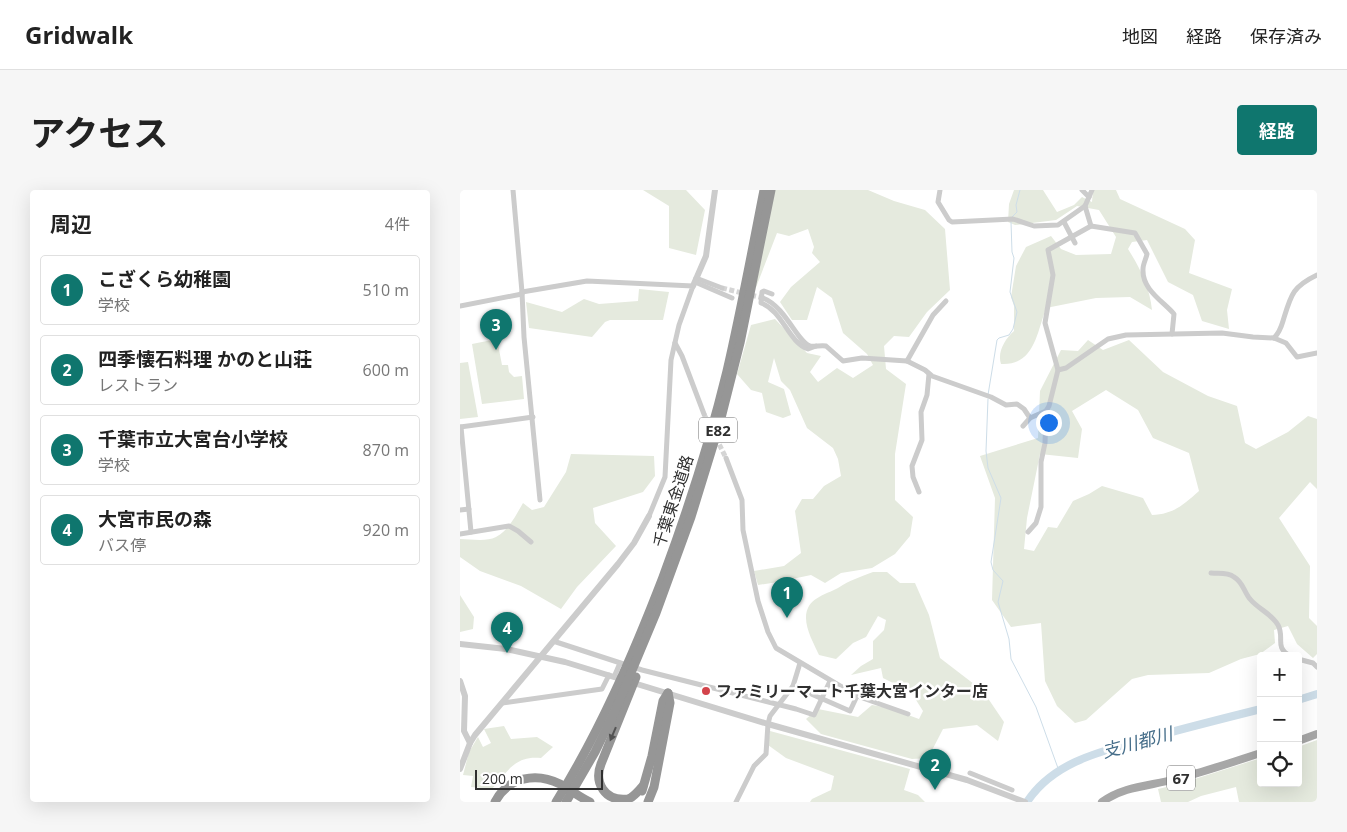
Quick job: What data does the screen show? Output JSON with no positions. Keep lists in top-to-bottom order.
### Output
{
  "streets": {
    "highway": ["E82", "千葉東金道路"],
    "main road": ["67"]
  },
  "water": ["支川都川"],
  "places": ["ファミリーマート千葉大宮インター店"],
  "scale_bar": "200 m",
  "page": {
    "header": "Gridwalk",
    "nav": ["地図", "経路", "保存済み"],
    "title": "アクセス",
    "buttons": "経路",
    "heading": ["周辺", "4件"],
    "list": [
      {
        "mark": "1",
        "name": "こざくら幼稚園",
        "note": "学校",
        "value": "510 m"
      },
      {
        "mark": "2",
        "name": "四季懐石料理 かのと山荘",
        "note": "レストラン",
        "value": "600 m"
      },
      {
        "mark": "3",
        "name": "千葉市立大宮台小学校",
        "note": "学校",
        "value": "870 m"
      },
      {
        "mark": "4",
        "name": "大宮市民の森",
        "note": "バス停",
        "value": "920 m"
      }
    ],
    "pins": [
      "3",
      "1",
      "4",
      "2"
    ],
    "map_buttons": ["+", "−"],
    "scale": "200 m"
  }
}
